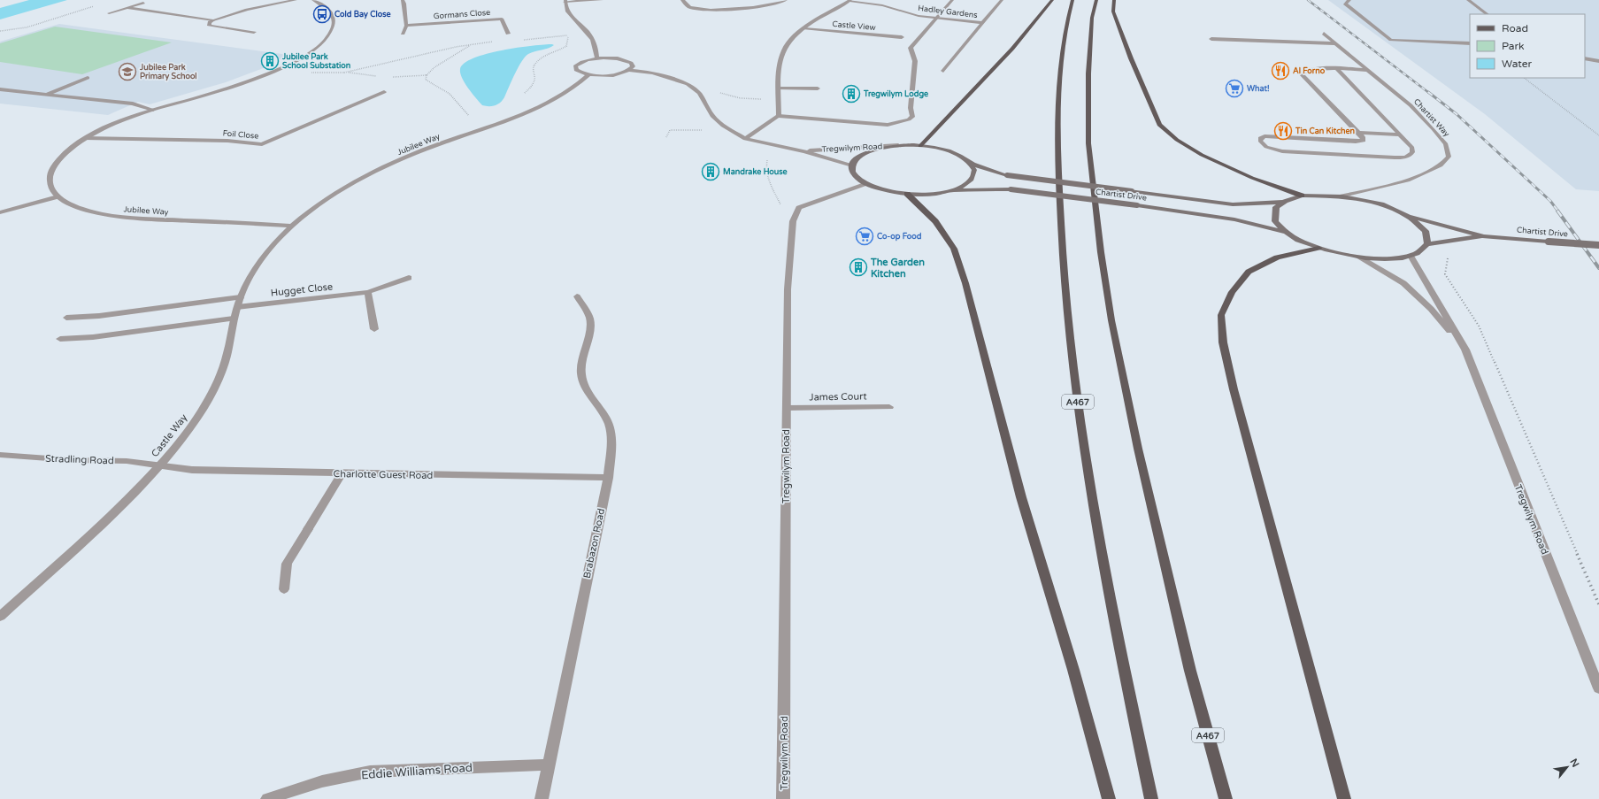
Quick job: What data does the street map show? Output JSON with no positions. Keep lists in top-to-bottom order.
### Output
{
  "streets": {
    "main road": ["Chartist Drive", "A467"],
    "street": [
      "Hadley Gardens",
      "Gormans Close",
      "Castle View",
      "Chartist Way",
      "Foil Close",
      "Jubilee Way",
      "Tregwilym Road",
      "Hugget Close",
      "James Court",
      "Castle Way",
      "Stradling Road",
      "Charlotte Guest Road",
      "Brabazon Road",
      "Eddie Williams Road"
    ]
  },
  "crossings": [
    ["Chartist Way", "Chartist Drive"],
    ["Jubilee Way", "Castle Way"],
    ["Tregwilym Road", "Chartist Drive"],
    ["Tregwilym Road", "James Court"],
    ["Hugget Close", "Castle Way"],
    ["Castle Way", "Stradling Road"],
    ["Castle Way", "Charlotte Guest Road"],
    ["Stradling Road", "Charlotte Guest Road"],
    ["Charlotte Guest Road", "Brabazon Road"],
    ["Brabazon Road", "Eddie Williams Road"]
  ],
  "places": {
    "bus stop": ["Cold Bay Close"],
    "building": [
      "Jubilee Park School Substation",
      "Tregwilym Lodge",
      "Mandrake House",
      "The Garden Kitchen"
    ],
    "restaurant": ["Al Forno", "Tin Can Kitchen"],
    "school or university": ["Jubilee Park Primary School"],
    "supermarket": ["What!", "Co-op Food"]
  },
  "legend": ["Road", "Park", "Water"],
  "north": "top right"
}
